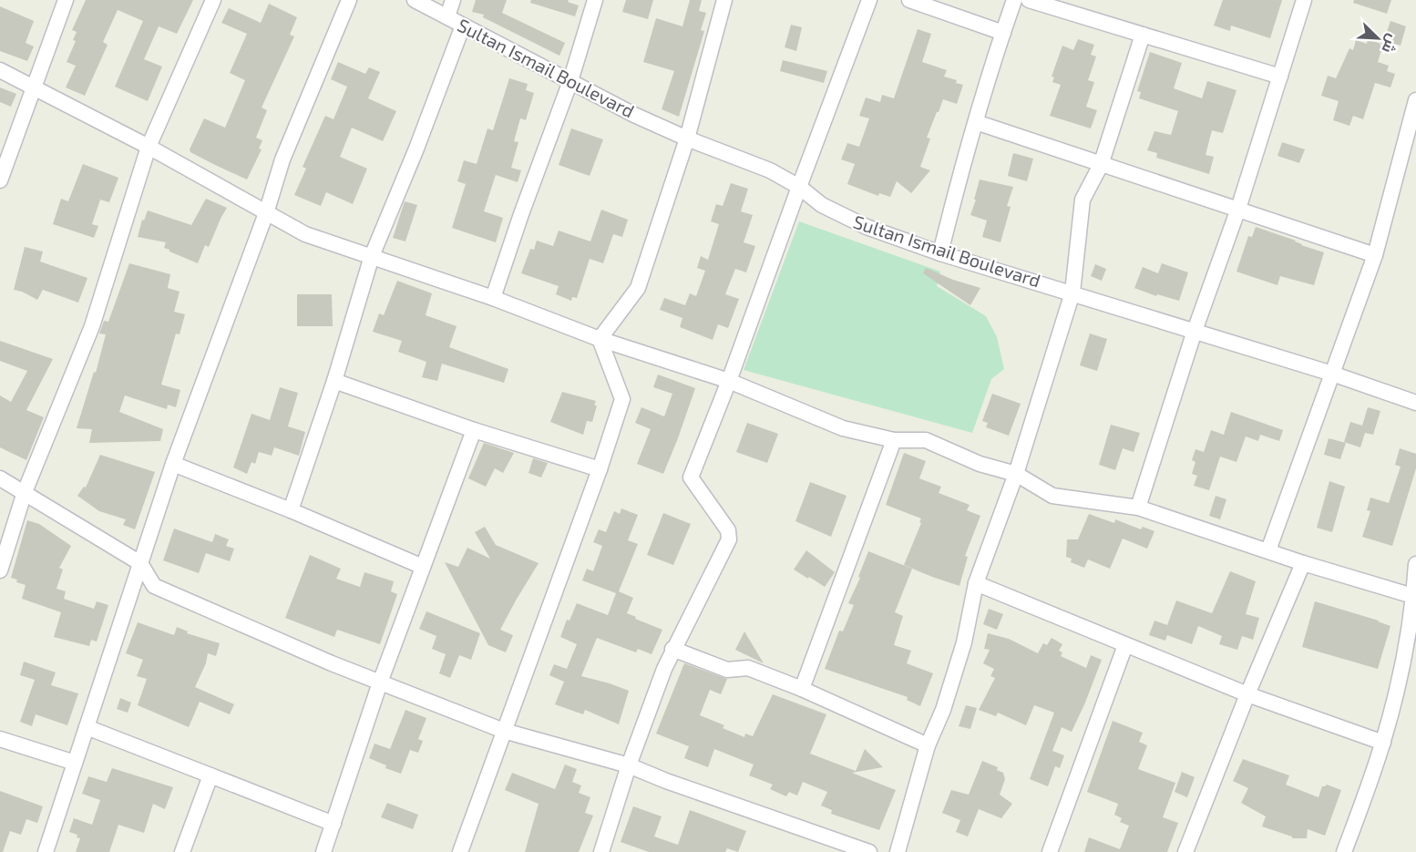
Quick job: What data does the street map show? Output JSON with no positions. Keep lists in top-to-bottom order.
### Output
{
  "streets": {
    "street": ["Sultan Ismail Boulevard"]
  },
  "north": "bottom right"
}
